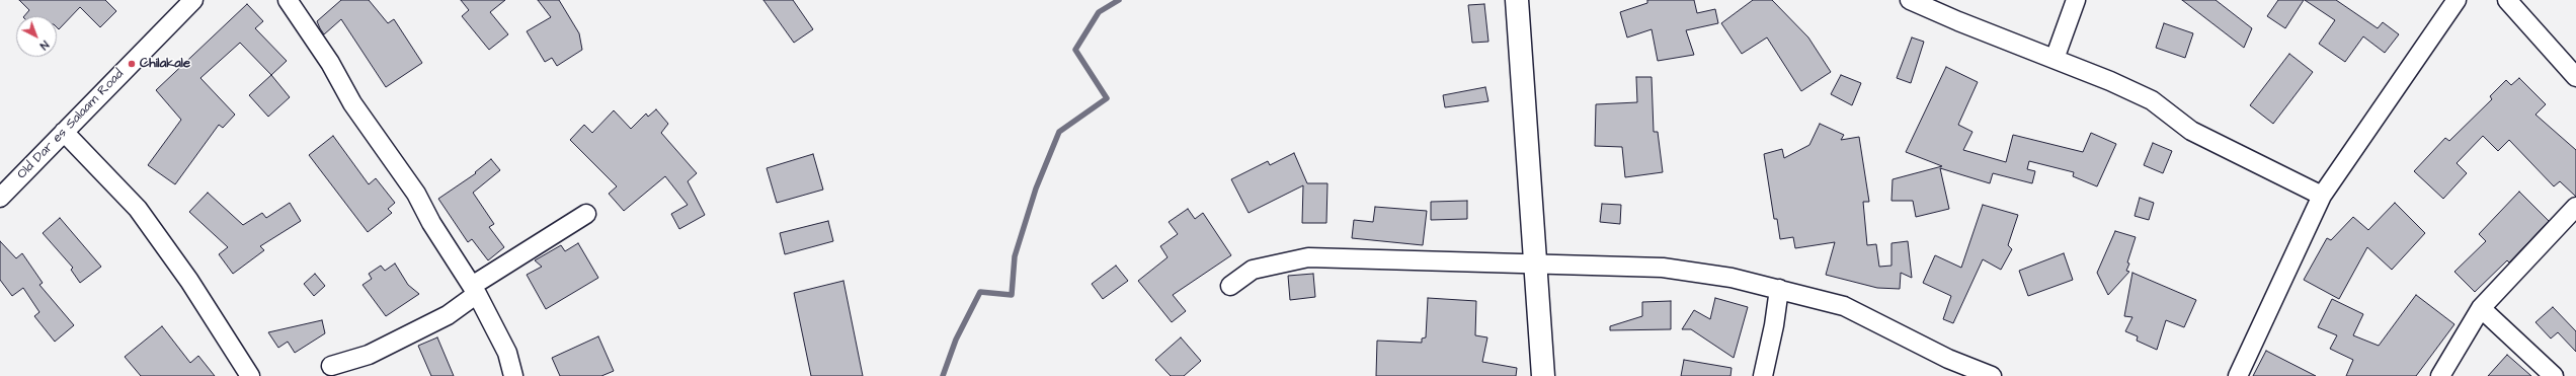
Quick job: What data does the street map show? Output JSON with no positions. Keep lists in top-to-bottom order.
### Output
{
  "streets": {
    "street": ["Old Dar es Salaam Road"]
  },
  "places": ["Chilakale"],
  "north": "bottom right"
}
